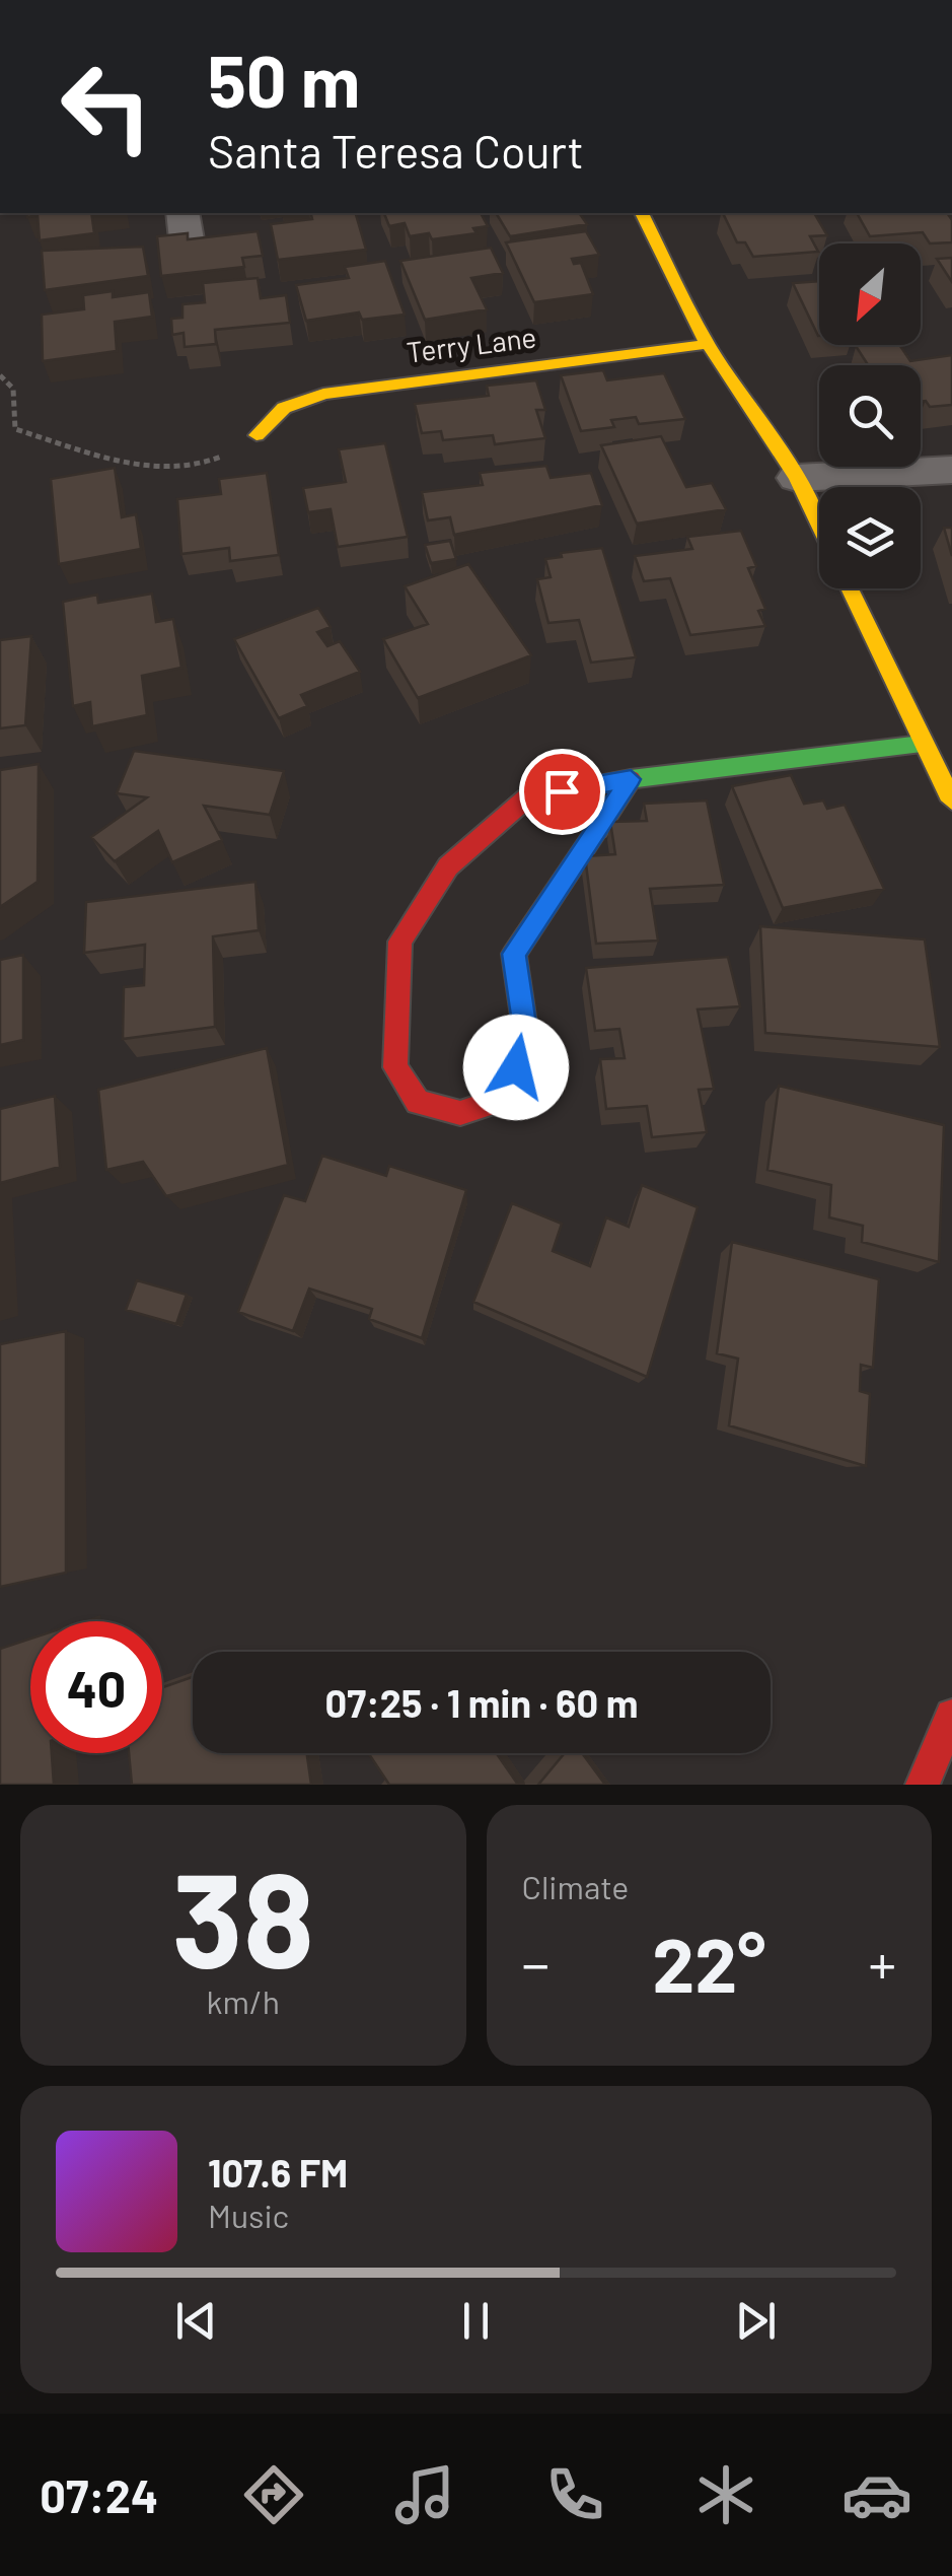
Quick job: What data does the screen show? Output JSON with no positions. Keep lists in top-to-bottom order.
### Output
{
  "streets": {
    "street": ["Terry Lane"]
  },
  "north": "bottom left",
  "page": {
    "turn": ["50 m", "Santa Teresa Court"],
    "limit": "40",
    "trip": "07:25 · 1 min · 60 m",
    "tile": [
      ["38", "km/h"],
      "Climate"
    ],
    "heat": ["−", "22°", "+"],
    "song": ["107.6 FM", "Music"],
    "tabs": "07:24"
  }
}
